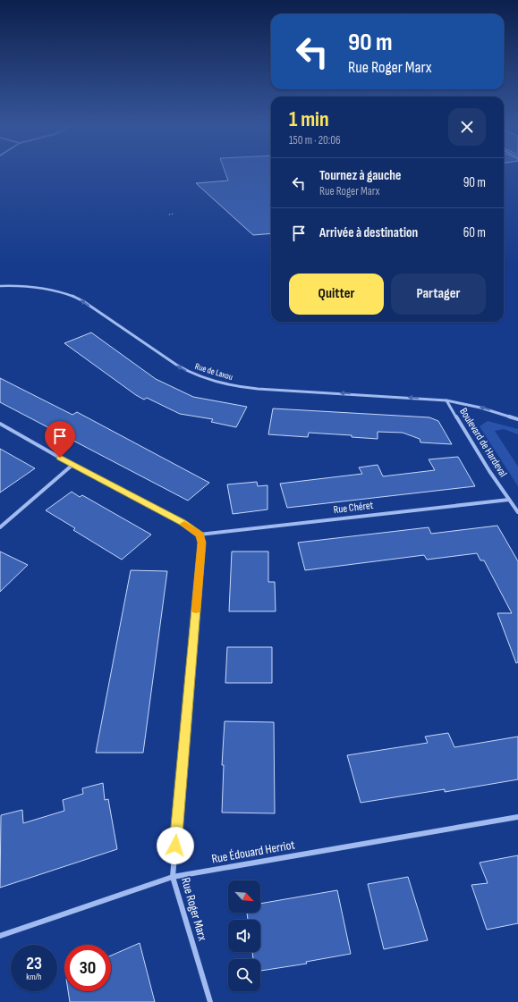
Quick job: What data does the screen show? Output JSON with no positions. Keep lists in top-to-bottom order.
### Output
{
  "streets": {
    "street": [
      "Rue de Laxou",
      "Boulevard de Hardeval",
      "Rue Chéret",
      "Rue Édouard Herriot",
      "Rue Roger Marx"
    ]
  },
  "crossings": [
    ["Rue de Laxou", "Boulevard de Hardeval"],
    ["Boulevard de Hardeval", "Rue Chéret"],
    ["Rue Chéret", "Rue Roger Marx"],
    ["Rue Édouard Herriot", "Rue Roger Marx"]
  ],
  "one_way": ["Rue de Laxou"],
  "north": "bottom right",
  "page": {
    "turn": ["90 m", "Rue Roger Marx"],
    "heading": ["1 min", "150 m · 20:06"],
    "list": [
      {
        "name": "Tournez à gauche",
        "note": "Rue Roger Marx",
        "value": "90 m"
      },
      {
        "name": "Arrivée à destination",
        "value": "60 m"
      }
    ],
    "buttons": ["Quitter", "Partager"],
    "speed": "23 km/h",
    "limit": "30"
  }
}
